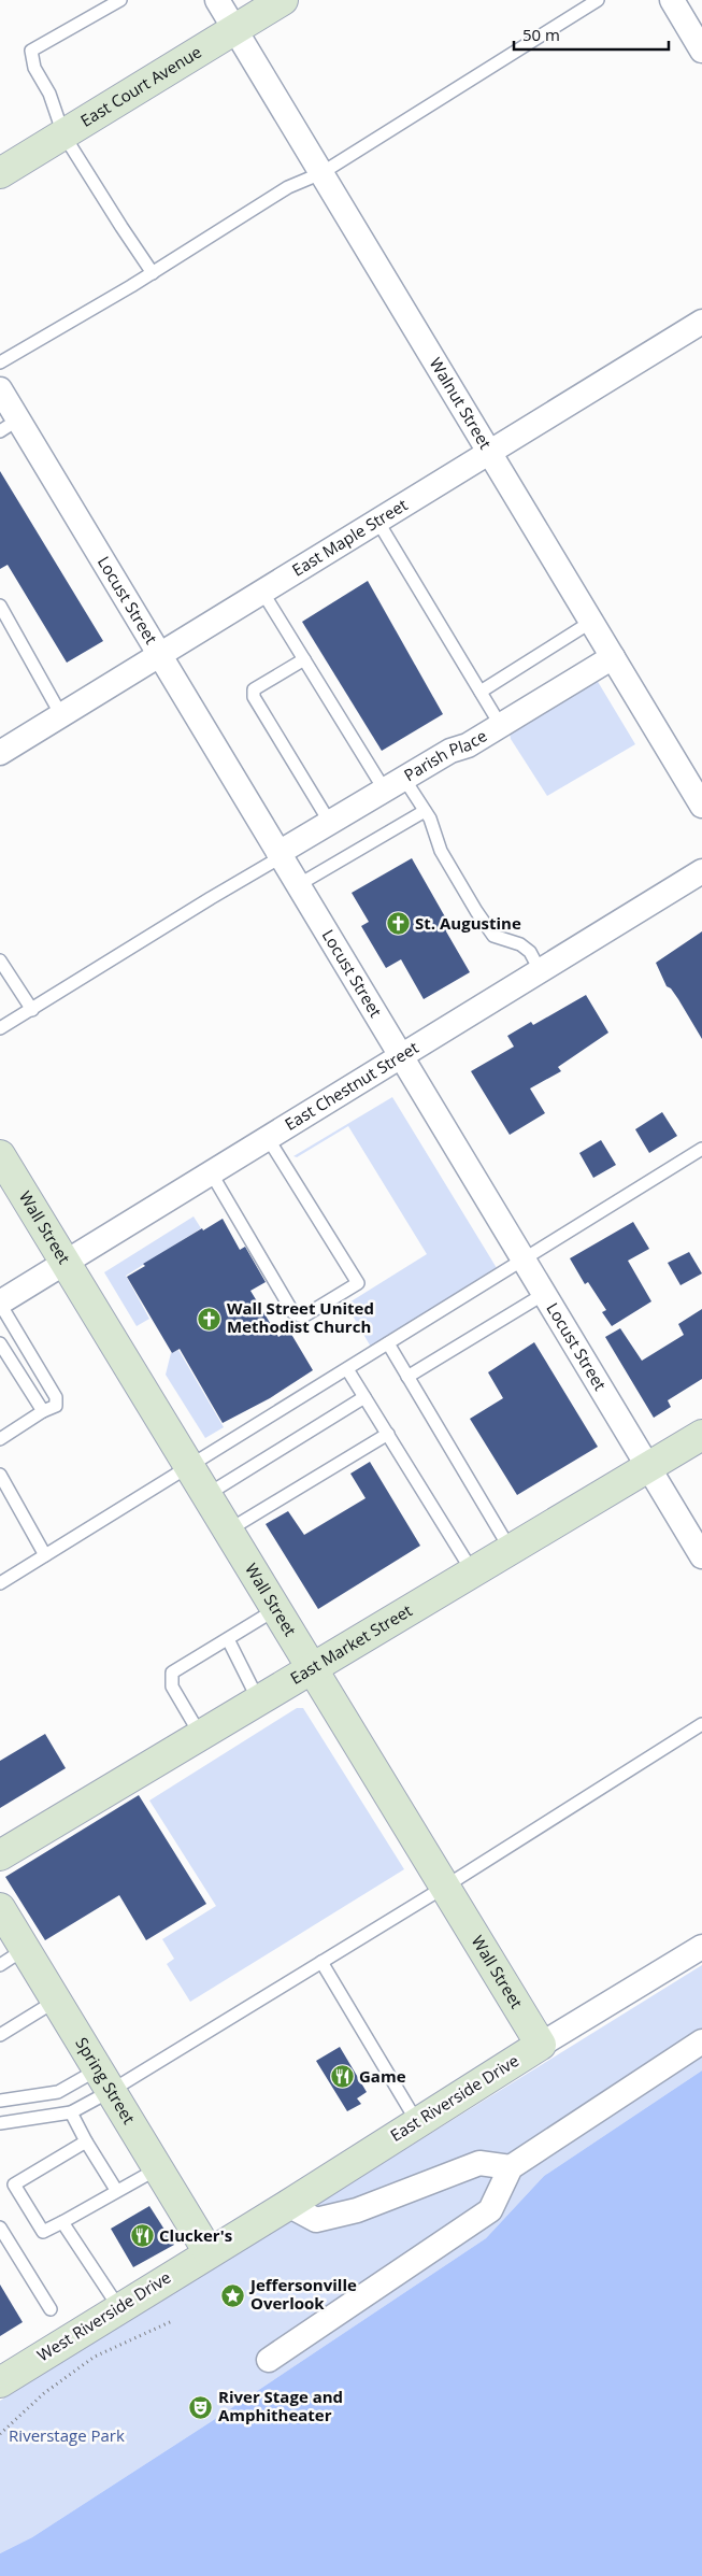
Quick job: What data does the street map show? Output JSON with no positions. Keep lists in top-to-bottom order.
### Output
{
  "streets": {
    "street": [
      "East Court Avenue",
      "Walnut Street",
      "East Maple Street",
      "Locust Street",
      "Parish Place",
      "East Chestnut Street",
      "Wall Street",
      "East Market Street",
      "Spring Street",
      "East Riverside Drive",
      "West Riverside Drive"
    ]
  },
  "crossings": [
    ["East Court Avenue", "Walnut Street"],
    ["Walnut Street", "East Maple Street"],
    ["Walnut Street", "Parish Place"],
    ["East Maple Street", "Locust Street"],
    ["Locust Street", "Parish Place"],
    ["Locust Street", "East Chestnut Street"],
    ["Locust Street", "East Market Street"],
    ["East Chestnut Street", "Wall Street"],
    ["Wall Street", "East Market Street"],
    ["Wall Street", "East Riverside Drive"],
    ["Spring Street", "East Riverside Drive"],
    ["Spring Street", "West Riverside Drive"],
    ["East Riverside Drive", "West Riverside Drive"]
  ],
  "parks": ["Riverstage Park"],
  "places": {
    "church": ["St. Augustine", "Wall Street United Methodist Church"],
    "restaurant": ["Game", "Clucker's"],
    "place": ["Jeffersonville Overlook"],
    "theatre": ["River Stage and Amphitheater"]
  },
  "scale_bar": "50 m"
}
